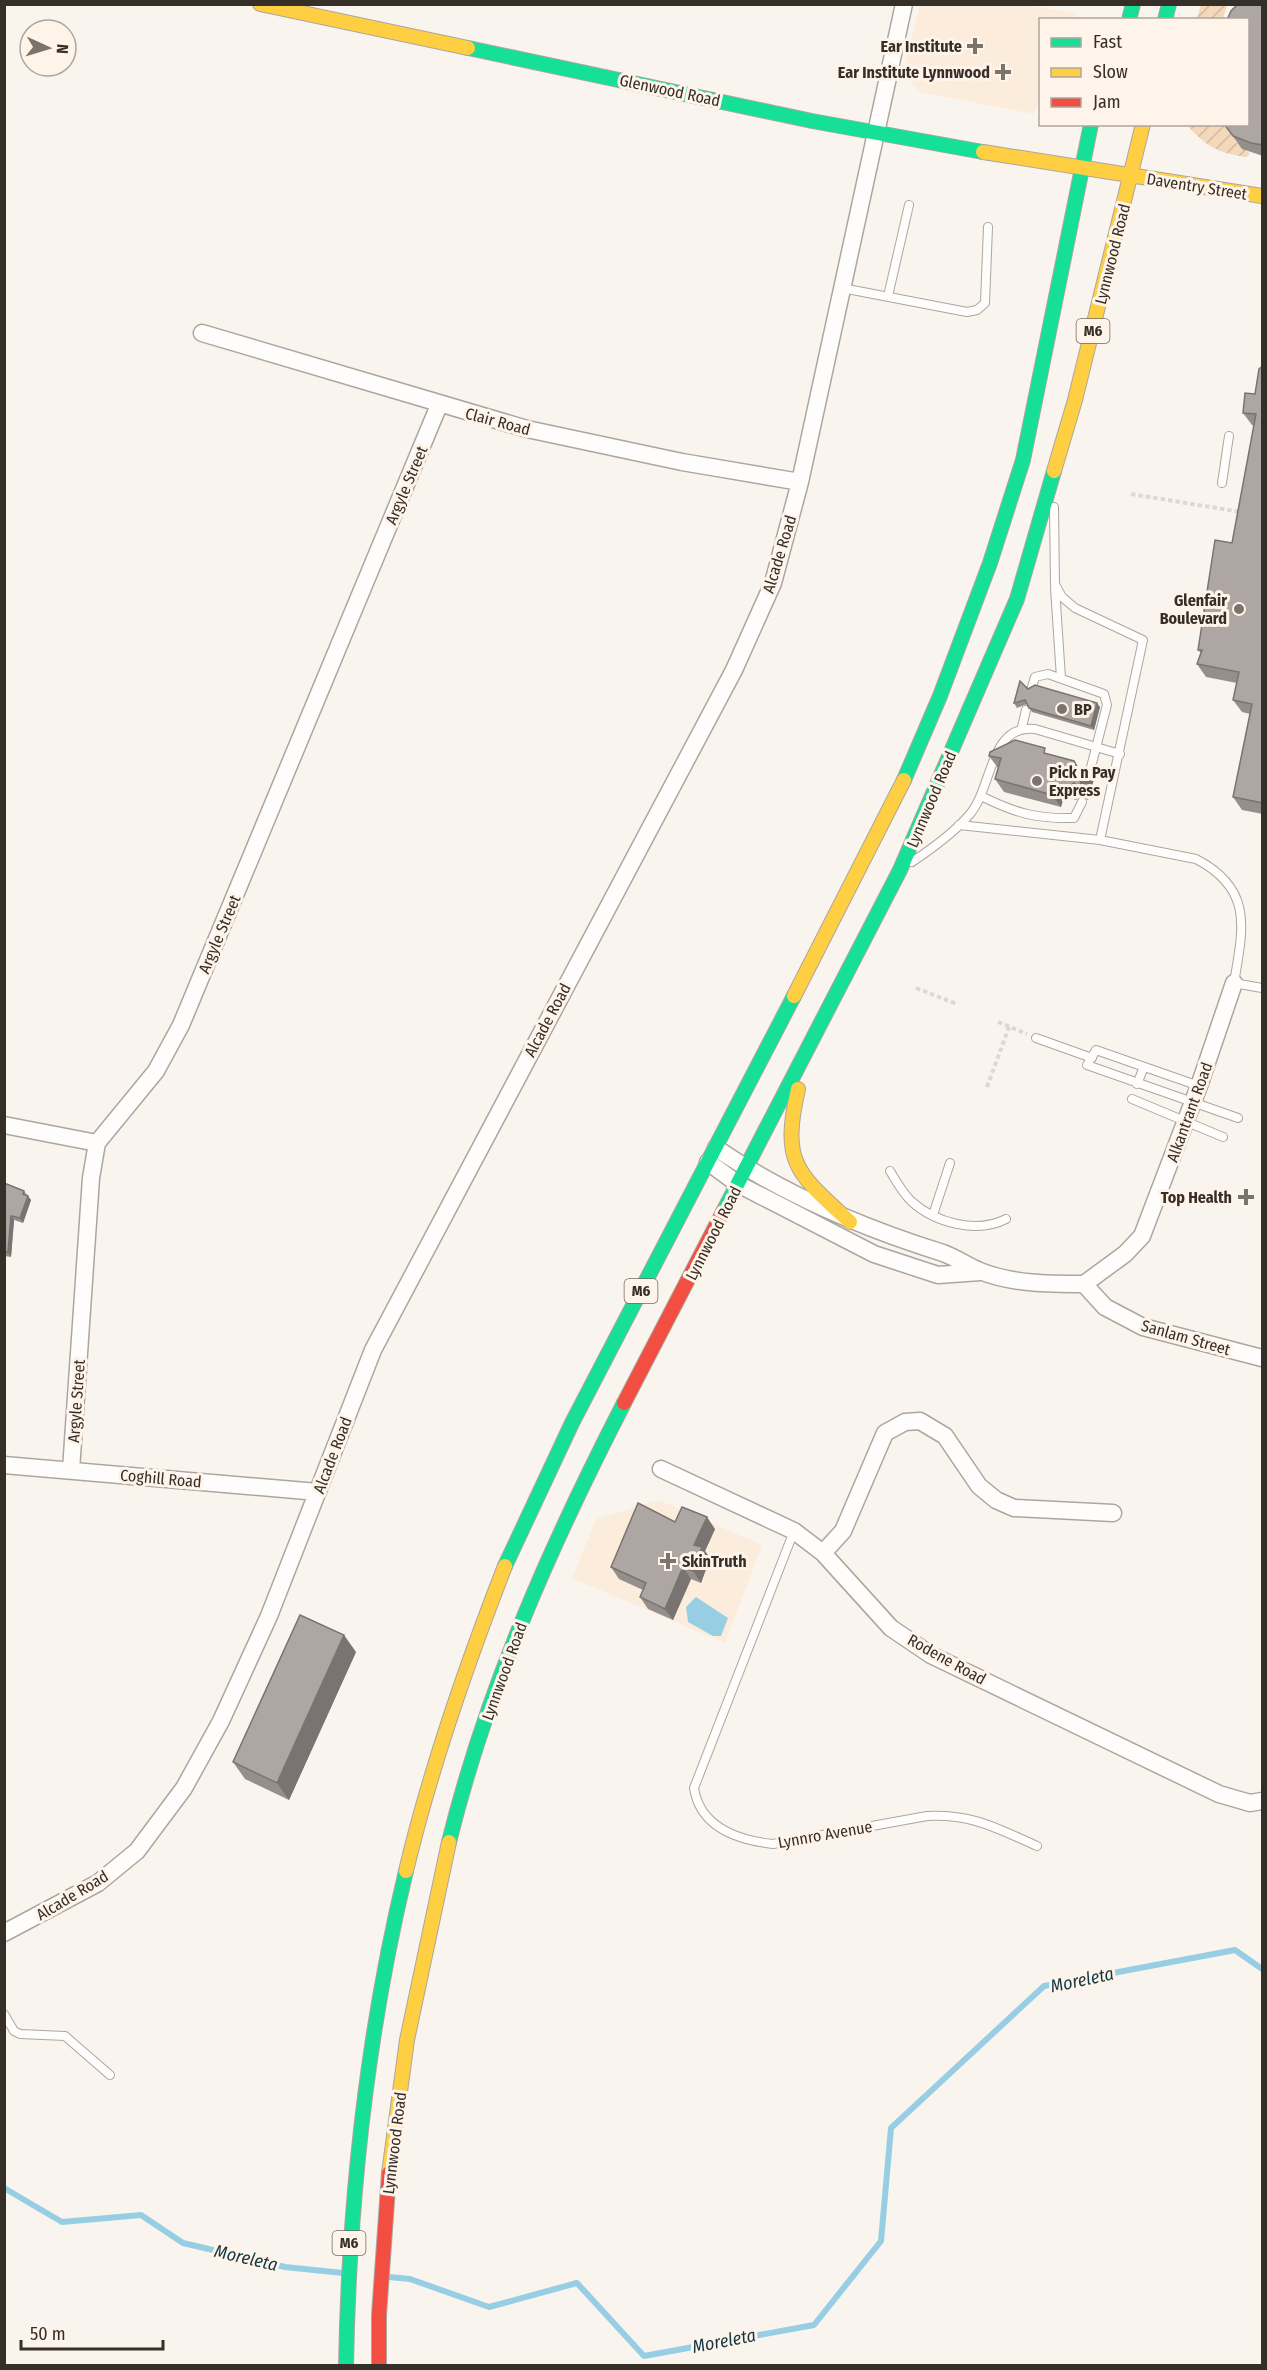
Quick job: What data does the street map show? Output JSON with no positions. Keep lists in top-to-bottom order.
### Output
{
  "streets": {
    "main road": [
      "Glenwood Road",
      "Daventry Street",
      "Lynnwood Road",
      "M6"
    ],
    "street": [
      "Clair Road",
      "Argyle Street",
      "Alcade Road",
      "Alkantrant Road",
      "Sanlam Street",
      "Coghill Road",
      "Rodene Road"
    ],
    "lane": ["Lynnro Avenue"]
  },
  "crossings": [
    ["Glenwood Road", "Daventry Street"],
    ["Glenwood Road", "Lynnwood Road"],
    ["Glenwood Road", "Alcade Road"],
    ["Daventry Street", "Lynnwood Road"],
    ["Clair Road", "Argyle Street"],
    ["Clair Road", "Alcade Road"],
    ["Argyle Street", "Coghill Road"],
    ["Alcade Road", "Coghill Road"],
    ["Alkantrant Road", "Sanlam Street"],
    ["Rodene Road", "Lynnro Avenue"]
  ],
  "water": ["Moreleta"],
  "places": {
    "health": [
      "Ear Institute",
      "Ear Institute Lynnwood",
      "Top Health",
      "SkinTruth"
    ],
    "other": ["Glenfair Boulevard", "BP", "Pick n Pay Express"]
  },
  "legend": ["Fast", "Slow", "Jam"],
  "scale_bar": "50 m",
  "north": "right"
}
